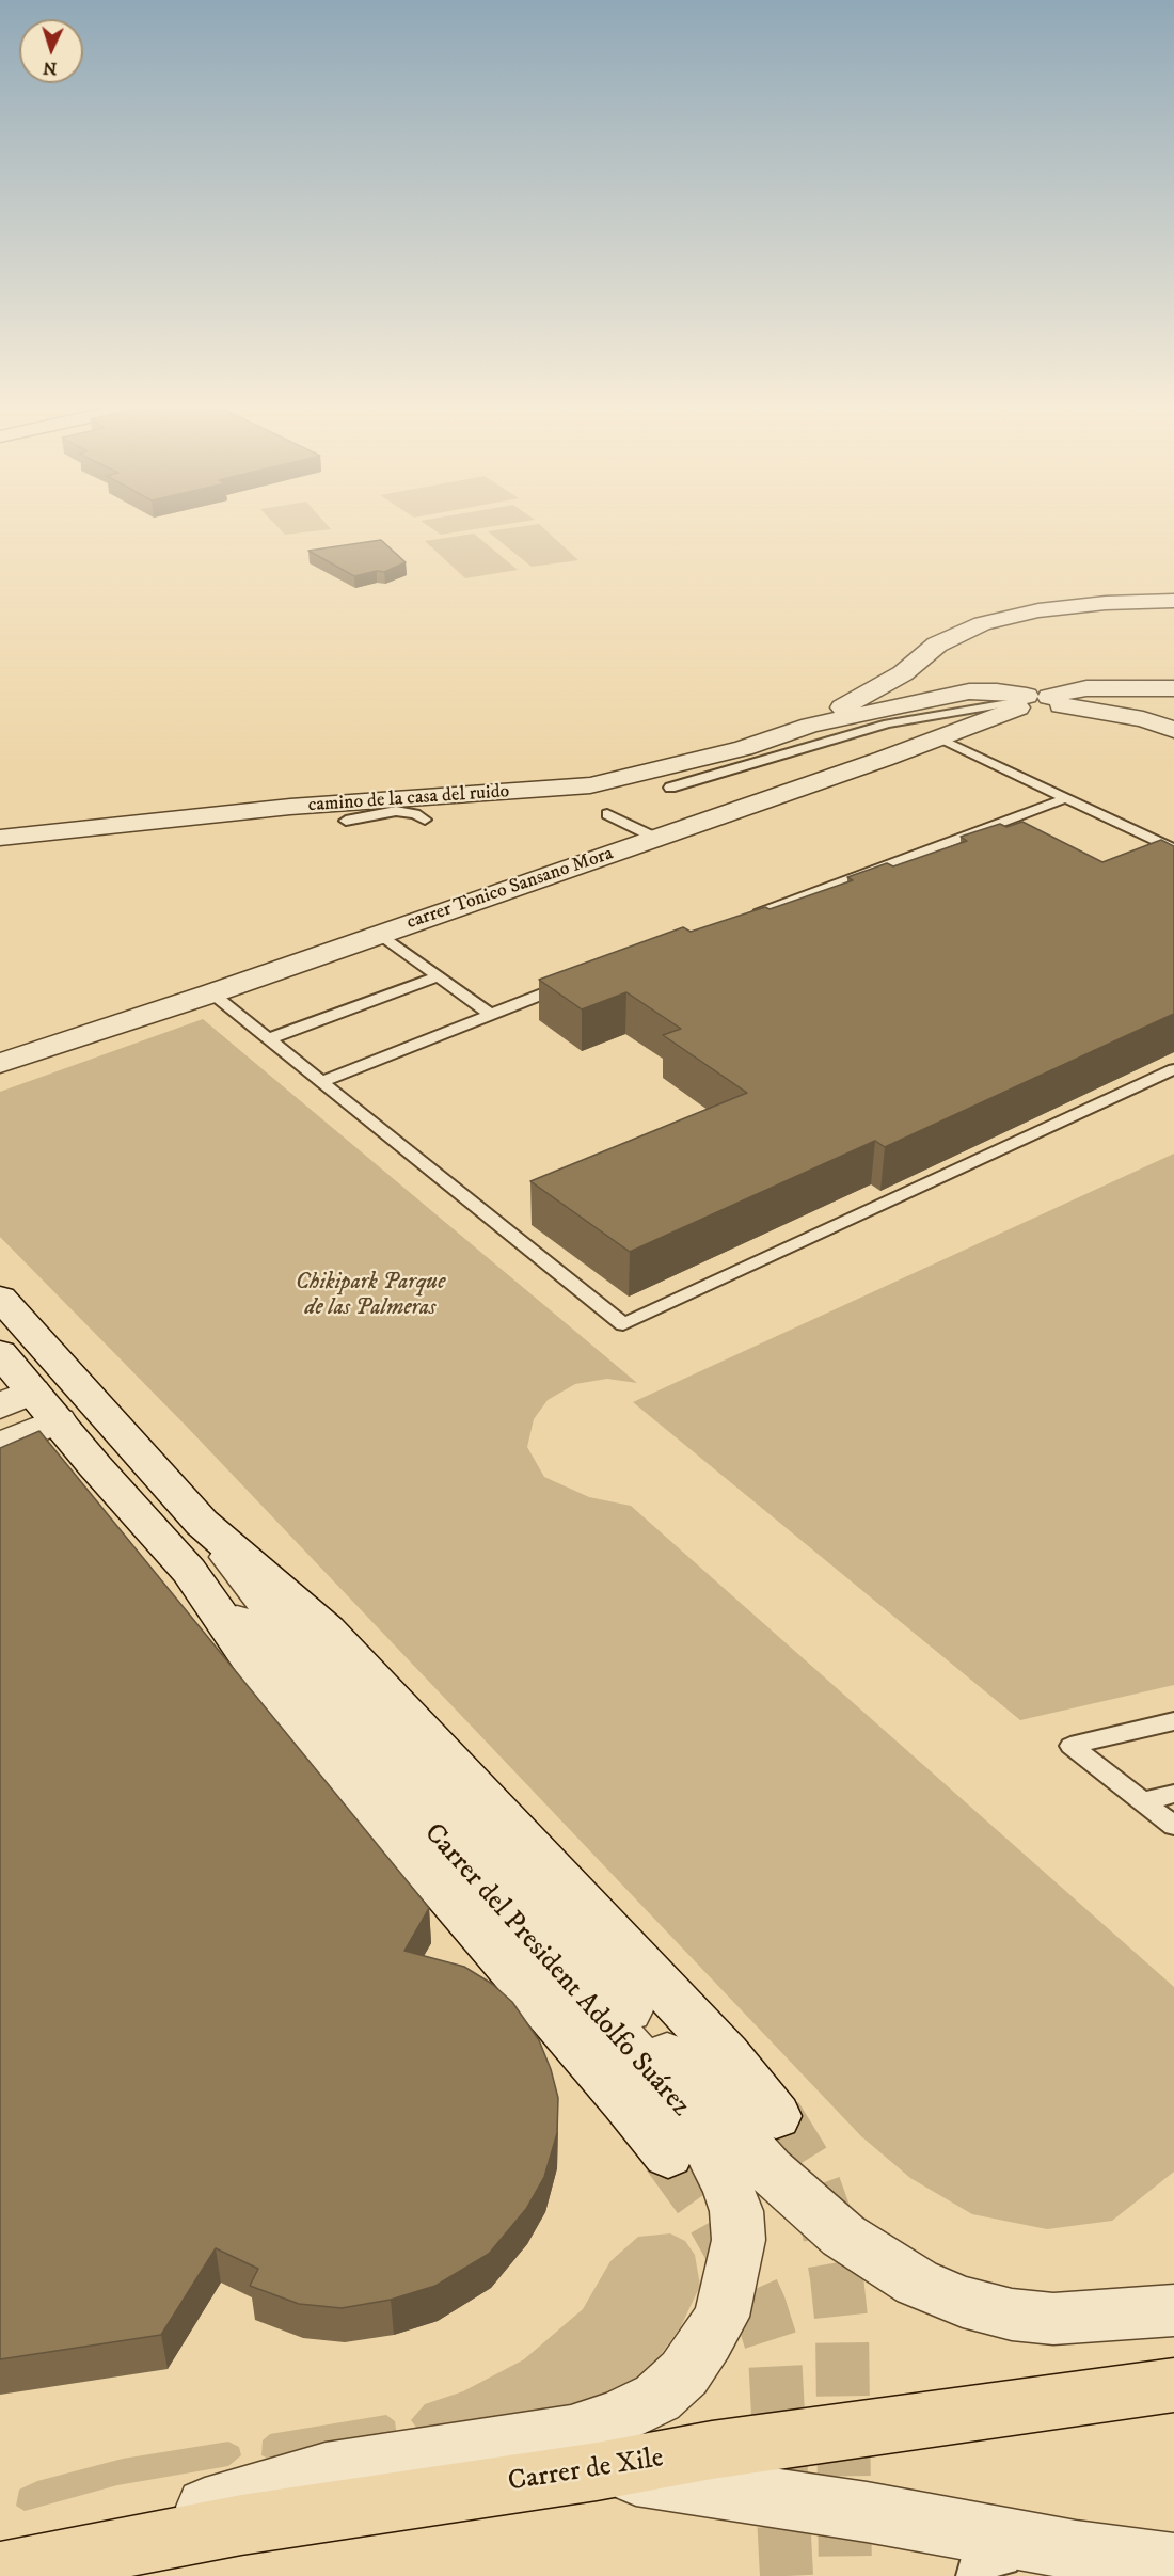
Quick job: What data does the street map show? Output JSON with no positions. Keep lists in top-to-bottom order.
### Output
{
  "streets": {
    "highway": ["Carrer de Xile"],
    "street": ["camino de la casa del ruido", "carrer Tonico Sansano Mora", "Carrer del President Adolfo Suárez"]
  },
  "parks": ["Chikipark Parque de las Palmeras"],
  "north": "bottom"
}
